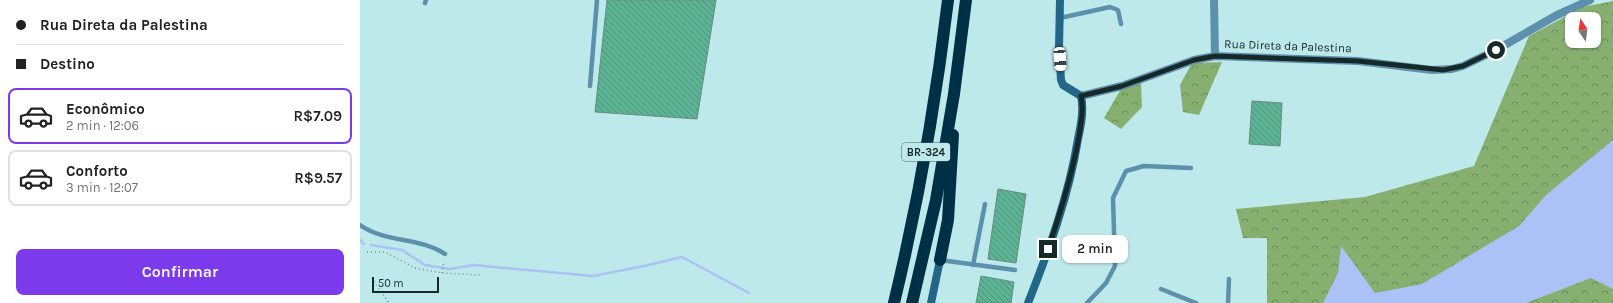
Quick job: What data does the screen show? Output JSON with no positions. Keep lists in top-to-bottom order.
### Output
{
  "streets": {
    "highway": ["BR-324"],
    "street": ["Rua Direta da Palestina"]
  },
  "scale_bar": "50 m",
  "north": "top",
  "page": {
    "banner": ["Rua Direta da Palestina", "Destino"],
    "list": [
      {
        "name": "Econômico",
        "note": "2 min · 12:06",
        "value": "R$7.09"
      },
      {
        "name": "Conforto",
        "note": "3 min · 12:07",
        "value": "R$9.57"
      }
    ],
    "bubble": "2 min",
    "buttons": "Confirmar",
    "scale": "50 m"
  }
}
